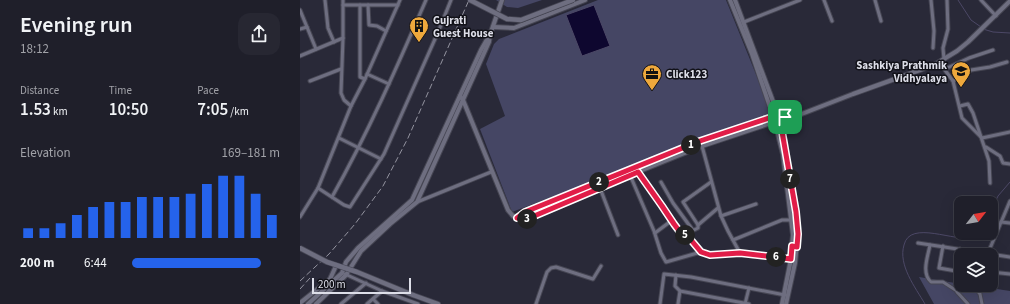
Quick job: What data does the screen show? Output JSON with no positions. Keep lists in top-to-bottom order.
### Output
{
  "places": {
    "building": ["Gujrati Guest House"],
    "school or university": ["Sashkiya Prathmik Vidhyalaya"],
    "office": ["Click123"]
  },
  "scale_bar": "200 m",
  "north": "top right",
  "page": {
    "heading": ["Evening run", "18:12"],
    "stats": [
      ["Distance", "1.53 km"],
      ["Time", "10:50"],
      ["Pace", "7:05 /km"]
    ],
    "pins": [
      "1",
      "7",
      "2",
      "3",
      "5",
      "6"
    ],
    "chart": ["Elevation", "169–181 m"],
    "list": [
      {
        "name": "200 m",
        "note": "6:44"
      }
    ],
    "scale": "200 m"
  }
}
